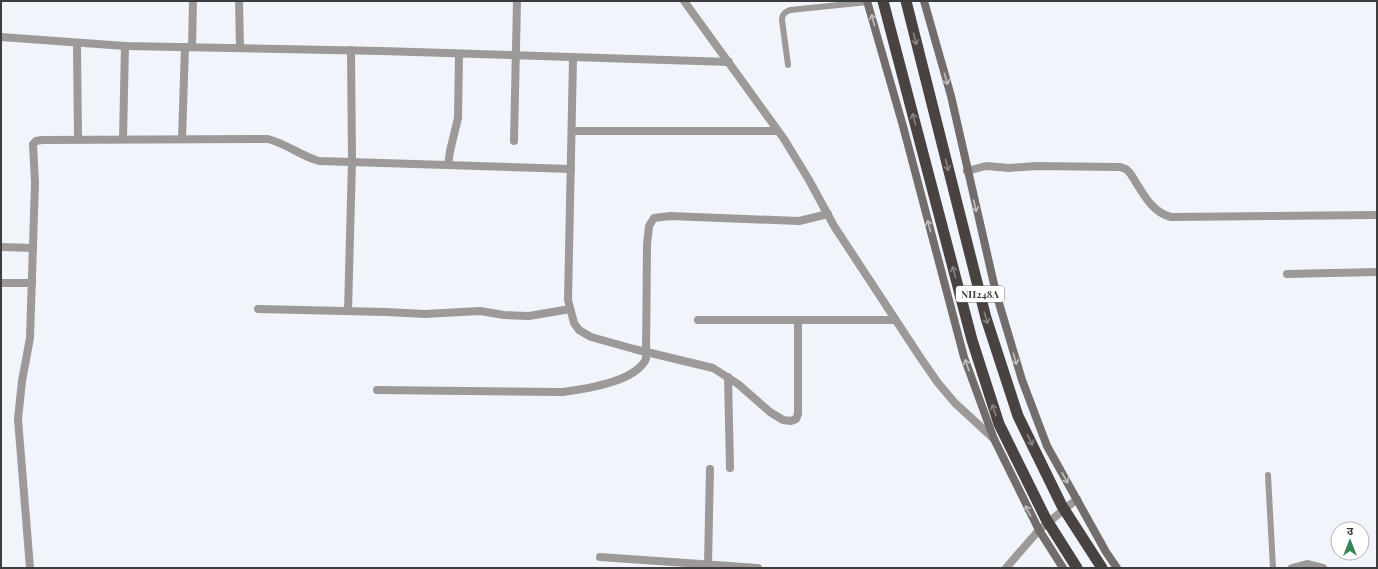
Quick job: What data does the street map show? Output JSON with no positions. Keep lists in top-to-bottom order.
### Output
{
  "streets": {
    "highway": ["NH248A"]
  },
  "north": "top"
}
